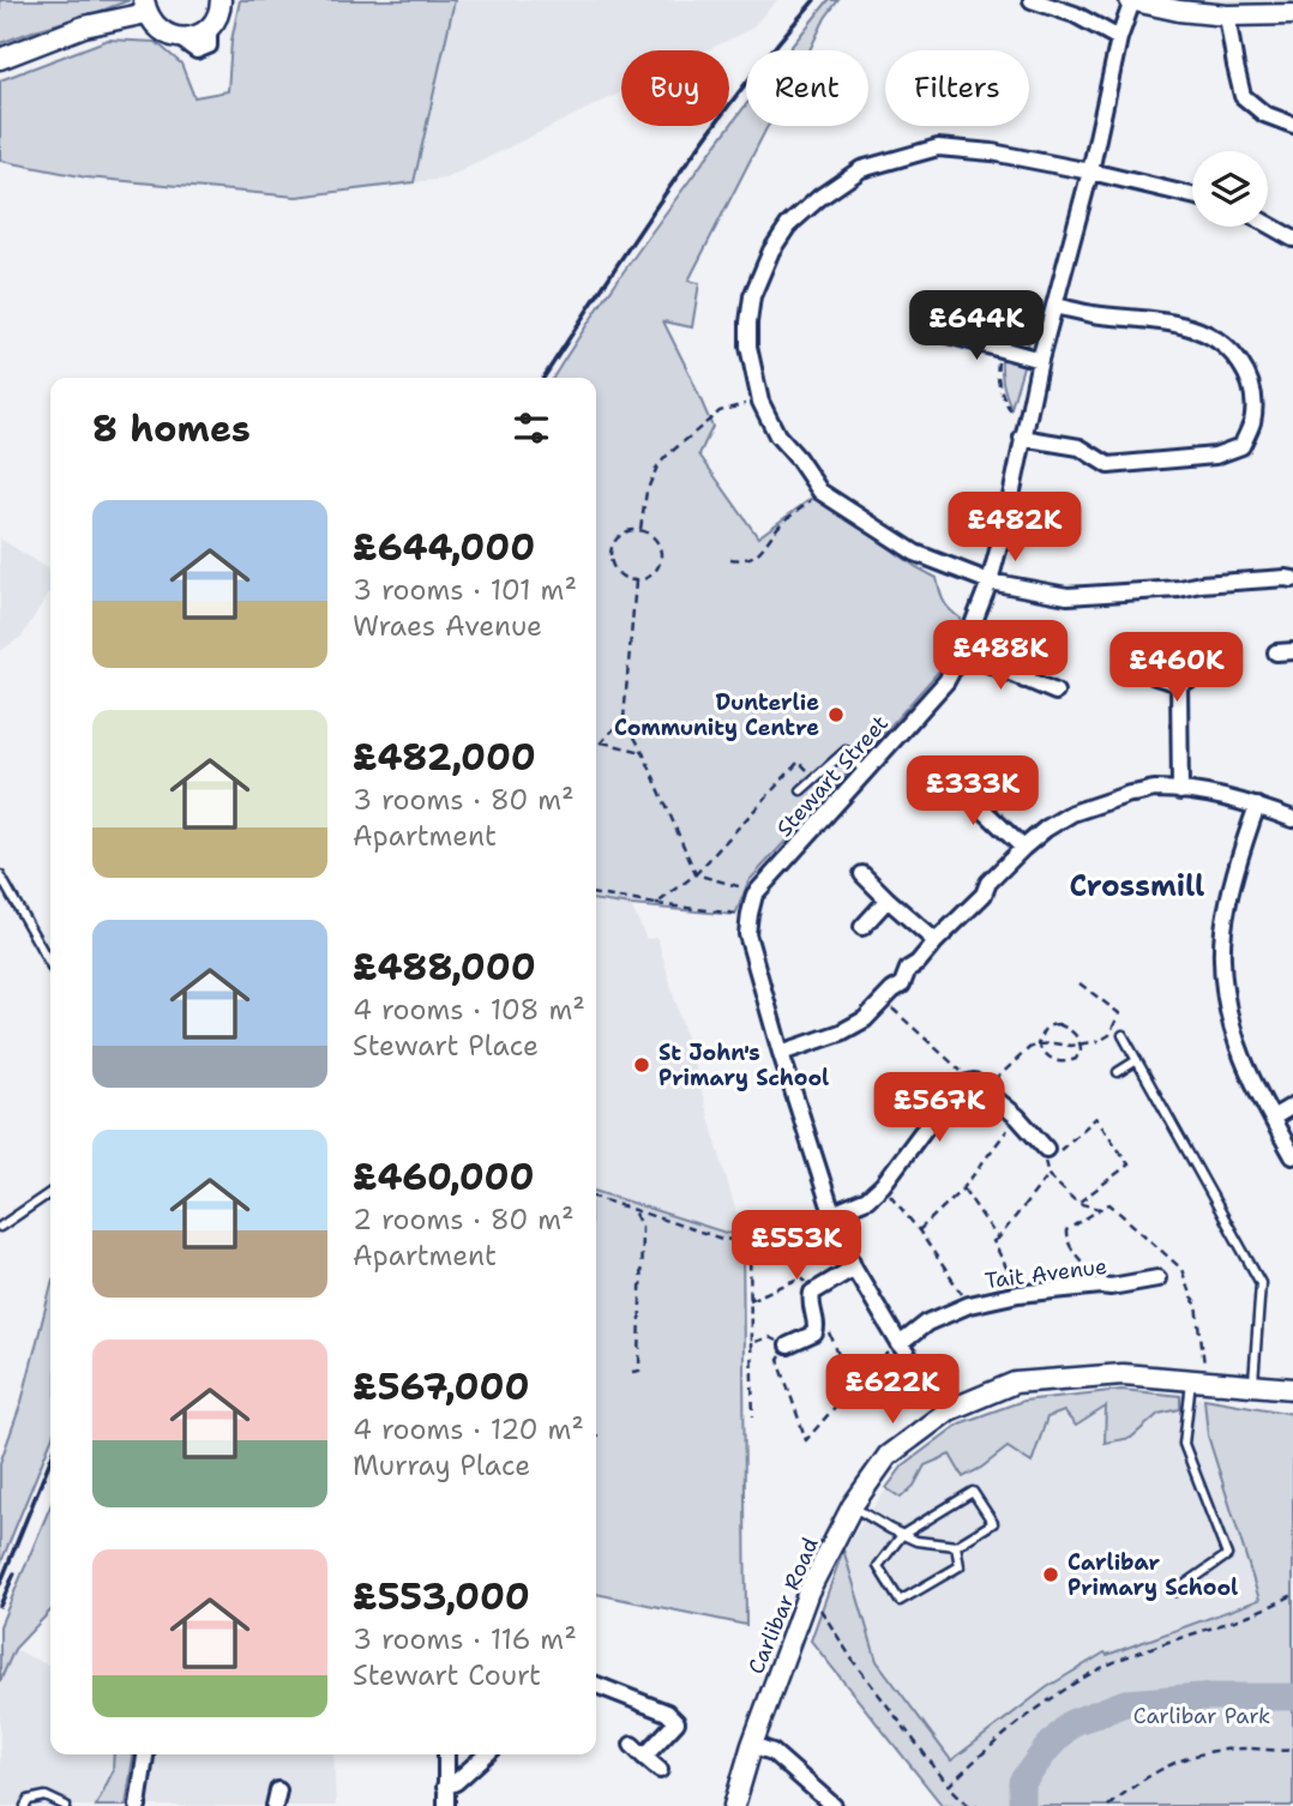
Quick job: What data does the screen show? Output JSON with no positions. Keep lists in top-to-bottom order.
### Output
{
  "streets": {
    "street": ["Stewart Street", "Tait Avenue", "Carlibar Road"]
  },
  "crossings": [
    ["Stewart Street", "Tait Avenue"],
    ["Stewart Street", "Carlibar Road"]
  ],
  "districts": ["Crossmill"],
  "parks": ["Carlibar Park"],
  "places": ["Dunterlie Community Centre", "St John's Primary School", "Carlibar Primary School"],
  "page": {
    "chip": ["Buy", "Rent", "Filters"],
    "price": [
      "£644K",
      "£482K",
      "£488K",
      "£460K",
      "£333K",
      "£567K",
      "£553K",
      "£622K"
    ],
    "heading": "8 homes",
    "list": [
      {
        "name": "£644,000",
        "note": "3 rooms · 101 m² · Wraes Avenue"
      },
      {
        "name": "£482,000",
        "note": "3 rooms · 80 m² · Apartment"
      },
      {
        "name": "£488,000",
        "note": "4 rooms · 108 m² · Stewart Place"
      },
      {
        "name": "£460,000",
        "note": "2 rooms · 80 m² · Apartment"
      },
      {
        "name": "£567,000",
        "note": "4 rooms · 120 m² · Murray Place"
      },
      {
        "name": "£553,000",
        "note": "3 rooms · 116 m² · Stewart Court"
      }
    ]
  }
}
